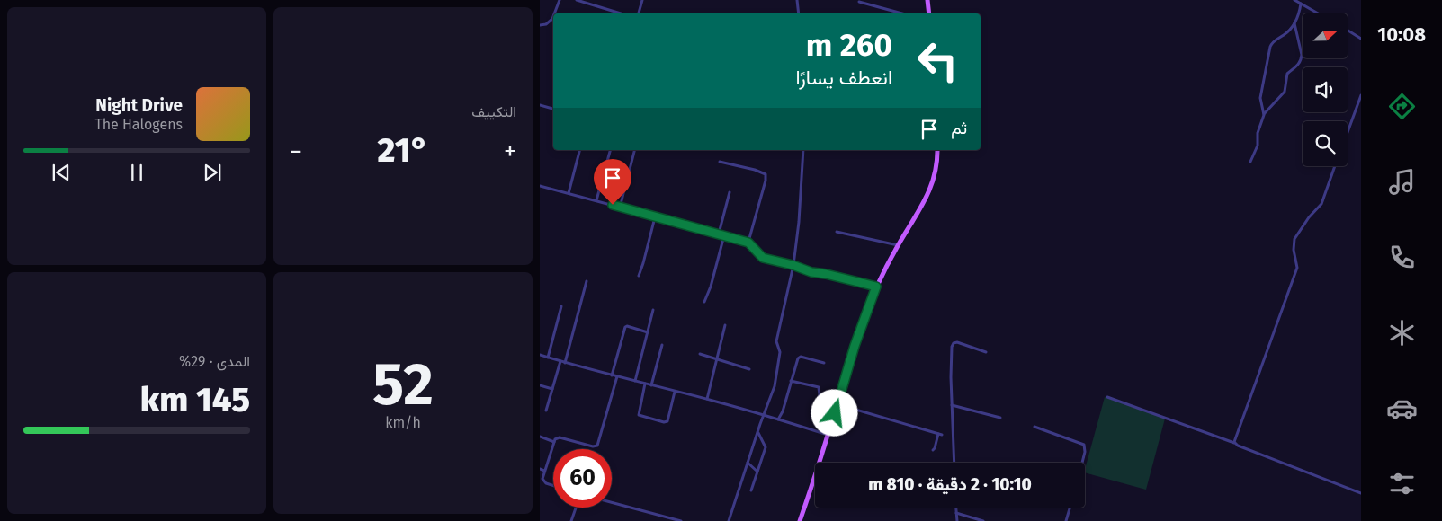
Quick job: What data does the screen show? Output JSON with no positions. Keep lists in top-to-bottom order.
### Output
{
  "north": "right",
  "page": {
    "tabs": "10:08",
    "tile": [
      "التكييف",
      ["52", "km/h"],
      ["المدى · 29%", "145 km"]
    ],
    "turn": ["260 m", "انعطف يسارًا"],
    "song": ["Night Drive", "The Halogens"],
    "then": "ثم",
    "heat": ["−", "21°", "+"],
    "limit": "60",
    "trip": "10:10 · 2 دقيقة · 810 m"
  }
}
